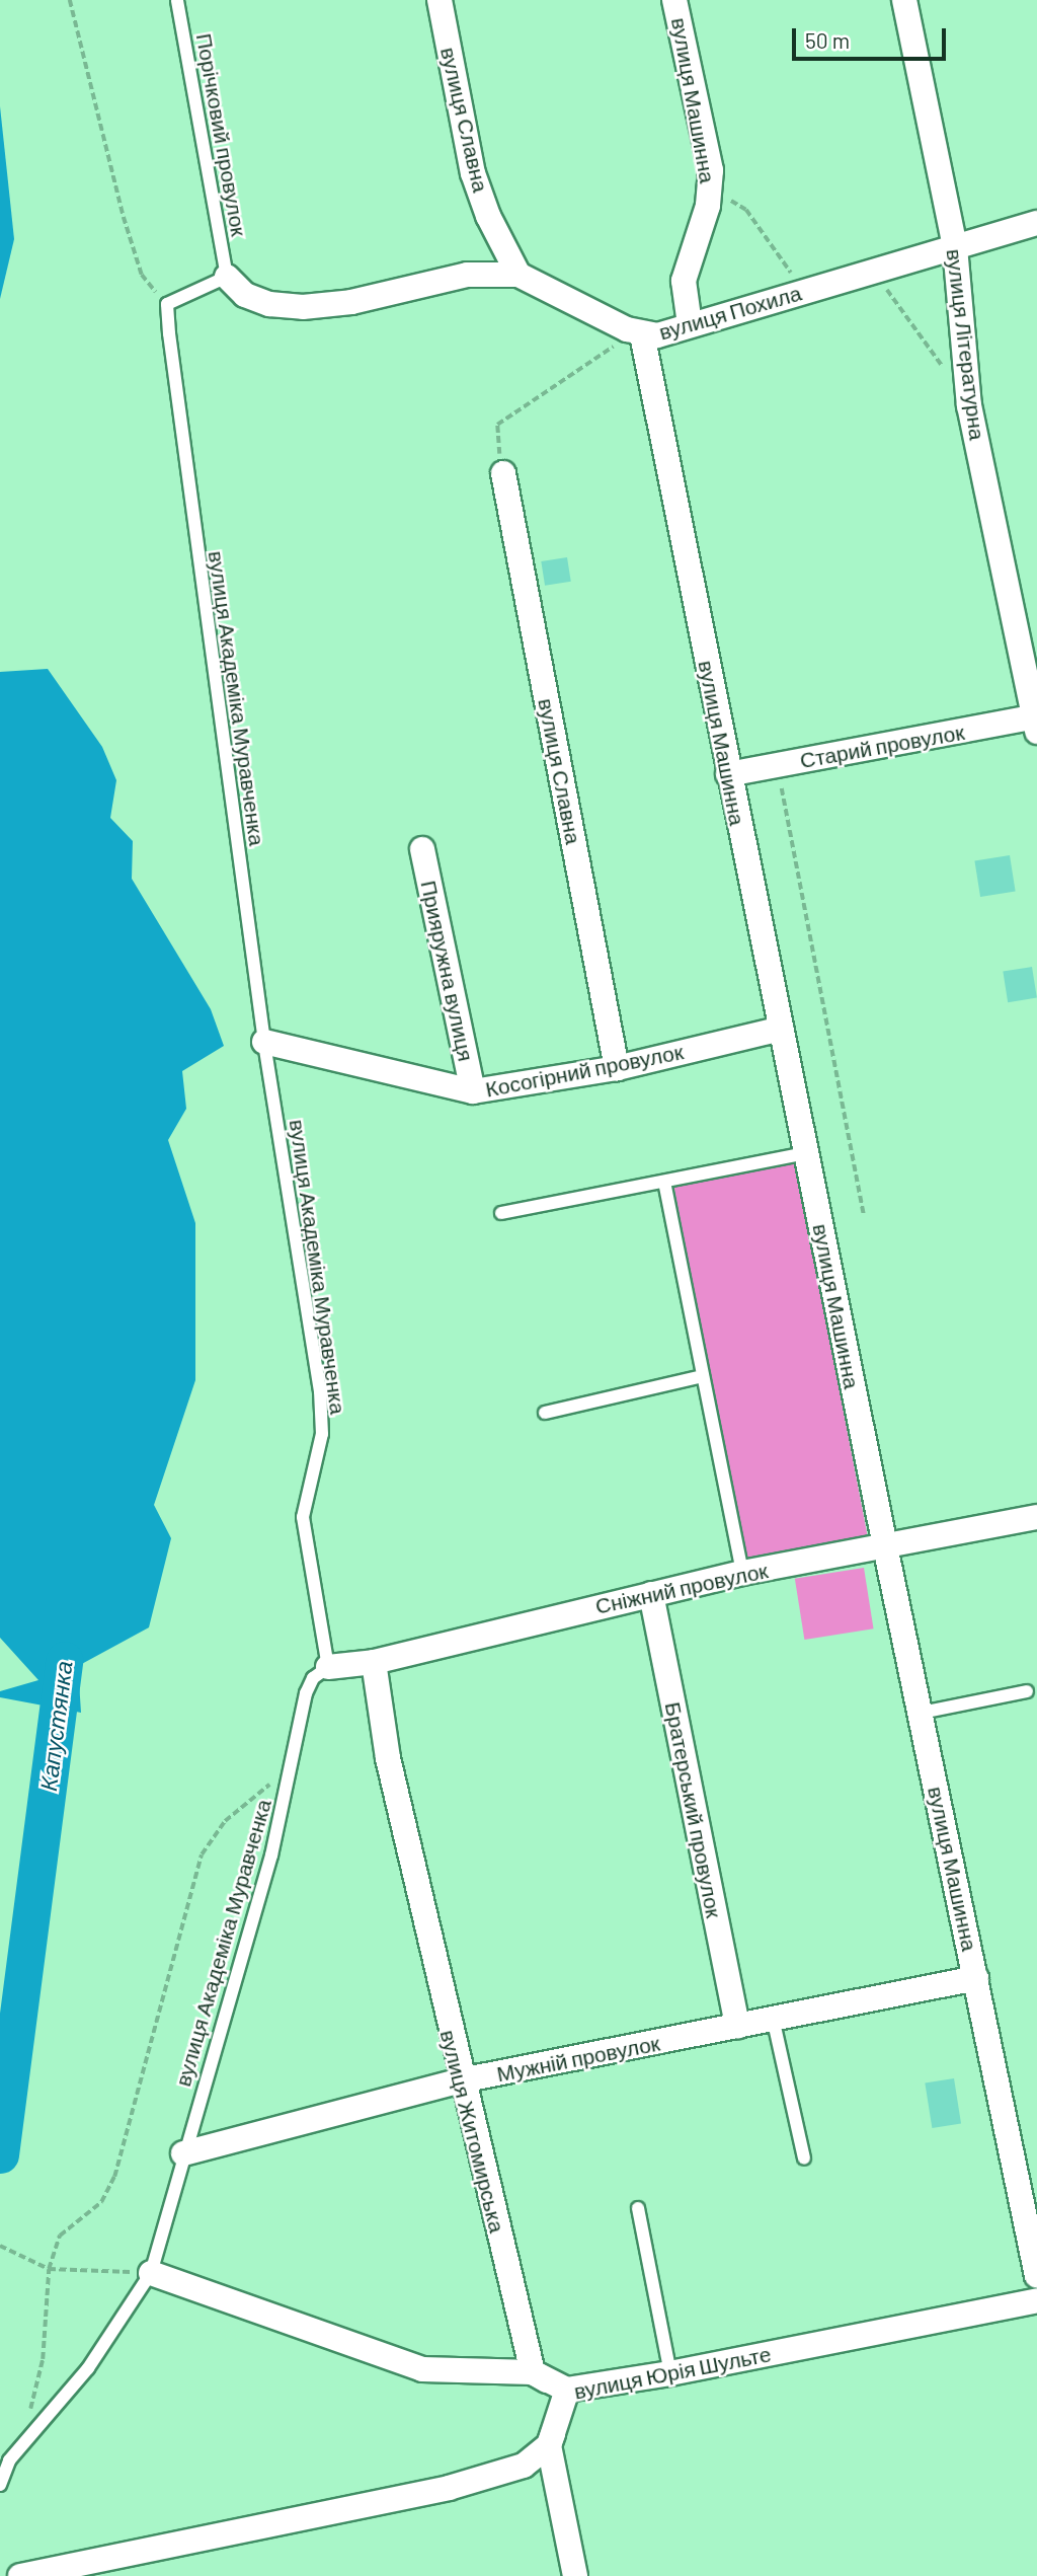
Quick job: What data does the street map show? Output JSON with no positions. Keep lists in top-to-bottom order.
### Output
{
  "streets": {
    "street": [
      "вулиця Машинна",
      "вулиця Славна",
      "вулиця Похила",
      "вулиця Літературна",
      "Старий провулок",
      "Прияружна вулиця",
      "Косогірний провулок",
      "Сніжний провулок",
      "Братерський провулок",
      "Мужній провулок",
      "вулиця Житомирська",
      "вулиця Юрія Шульте"
    ],
    "lane": ["Порічковий провулок", "вулиця Академіка Муравченка"]
  },
  "crossings": [
    ["вулиця Машинна", "вулиця Похила"],
    ["вулиця Машинна", "Старий провулок"],
    ["вулиця Машинна", "Косогірний провулок"],
    ["вулиця Машинна", "Сніжний провулок"],
    ["вулиця Машинна", "Мужній провулок"],
    ["вулиця Славна", "вулиця Похила"],
    ["вулиця Славна", "Косогірний провулок"],
    ["Порічковий провулок", "вулиця Похила"],
    ["вулиця Похила", "вулиця Літературна"],
    ["вулиця Літературна", "Старий провулок"],
    ["вулиця Академіка Муравченка", "Косогірний провулок"],
    ["вулиця Академіка Муравченка", "Сніжний провулок"],
    ["вулиця Академіка Муравченка", "Мужній провулок"],
    ["Прияружна вулиця", "Косогірний провулок"],
    ["Сніжний провулок", "Братерський провулок"],
    ["Сніжний провулок", "вулиця Житомирська"],
    ["Братерський провулок", "Мужній провулок"],
    ["Мужній провулок", "вулиця Житомирська"]
  ],
  "water": ["Капустянка"],
  "scale_bar": "50 m"
}
